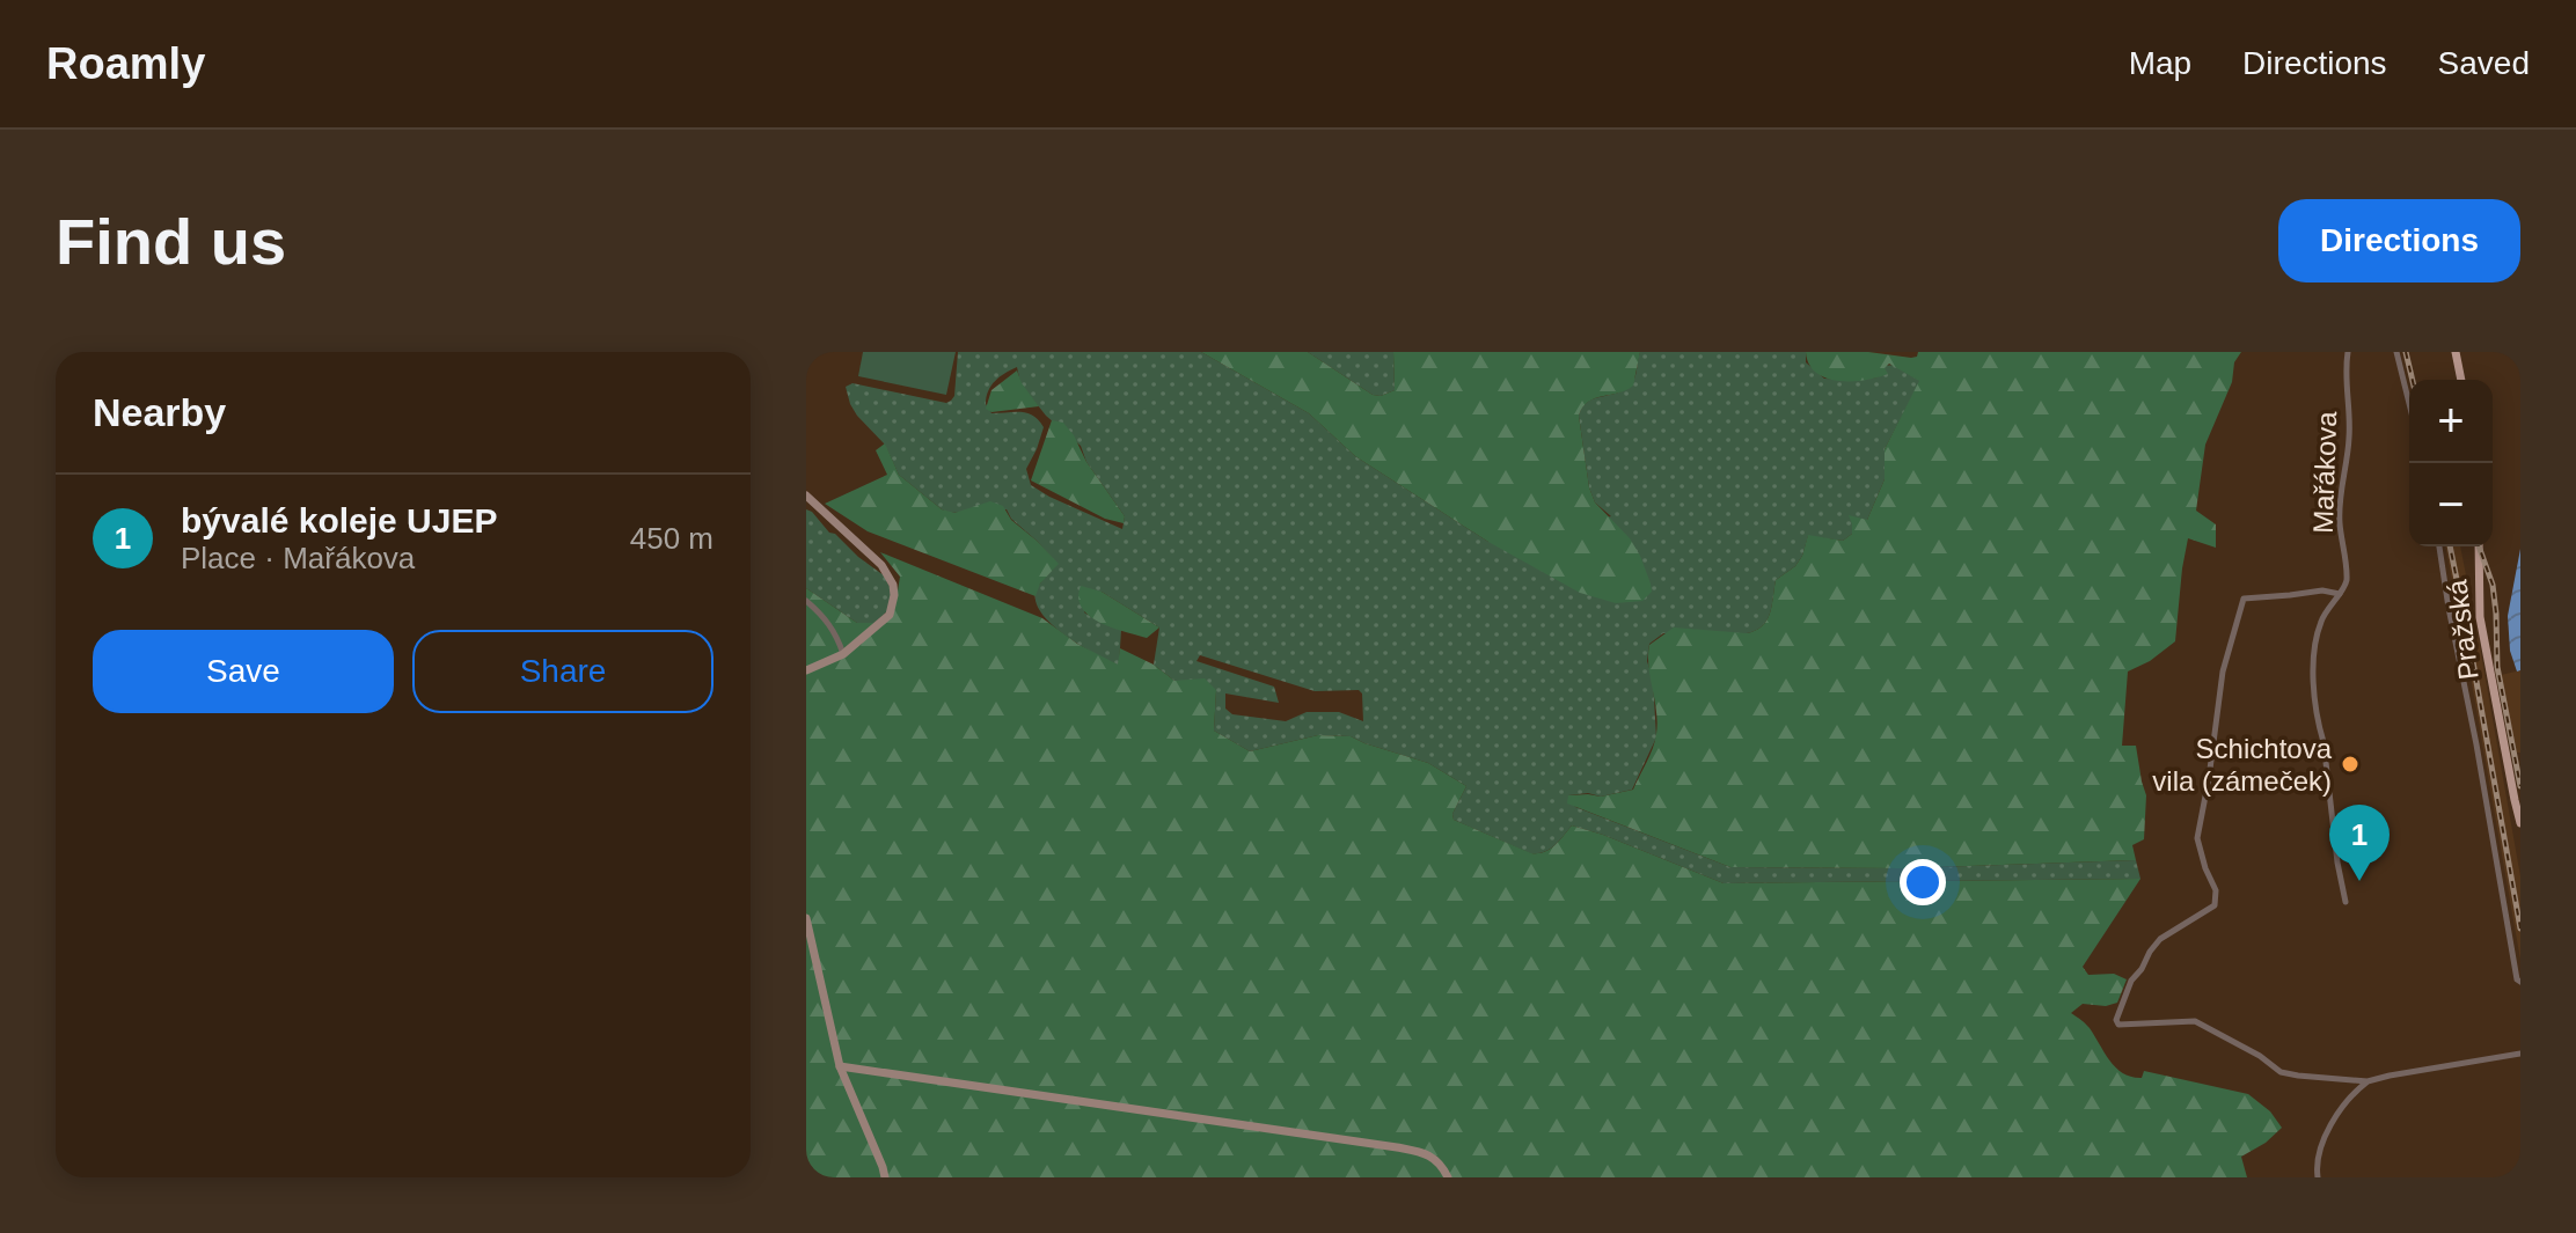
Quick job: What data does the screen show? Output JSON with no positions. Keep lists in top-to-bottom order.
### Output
{
  "streets": {
    "main road": ["Pražská"],
    "street": ["Mařákova"]
  },
  "places": ["Schichtova vila (zámeček)"],
  "page": {
    "header": "Roamly",
    "nav": ["Map", "Directions", "Saved"],
    "buttons": [
      "Directions",
      ["Save", "Share"]
    ],
    "title": "Find us",
    "heading": "Nearby",
    "map_buttons": ["+", "−"],
    "list": [
      {
        "mark": "1",
        "name": "bývalé koleje UJEP",
        "note": "Place · Mařákova",
        "value": "450 m"
      }
    ],
    "pins": "1"
  }
}
